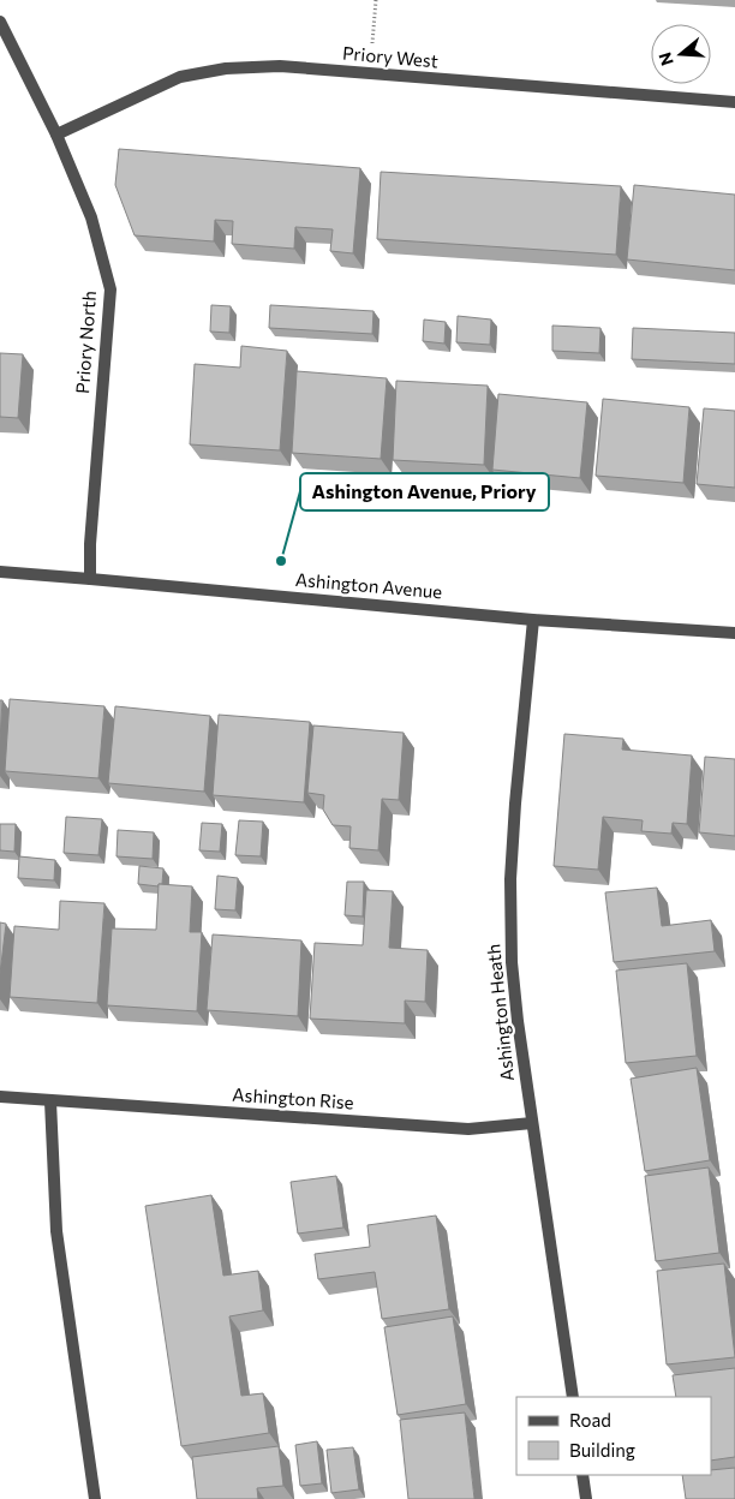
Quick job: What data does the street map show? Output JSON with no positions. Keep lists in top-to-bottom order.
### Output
{
  "streets": {
    "street": [
      "Priory West",
      "Priory North",
      "Ashington Avenue",
      "Ashington Heath",
      "Ashington Rise"
    ]
  },
  "crossings": [
    ["Priory West", "Priory North"],
    ["Priory North", "Ashington Avenue"],
    ["Ashington Avenue", "Ashington Heath"],
    ["Ashington Heath", "Ashington Rise"]
  ],
  "places": ["Ashington Avenue, Priory"],
  "legend": ["Road", "Building"],
  "north": "left"
}
